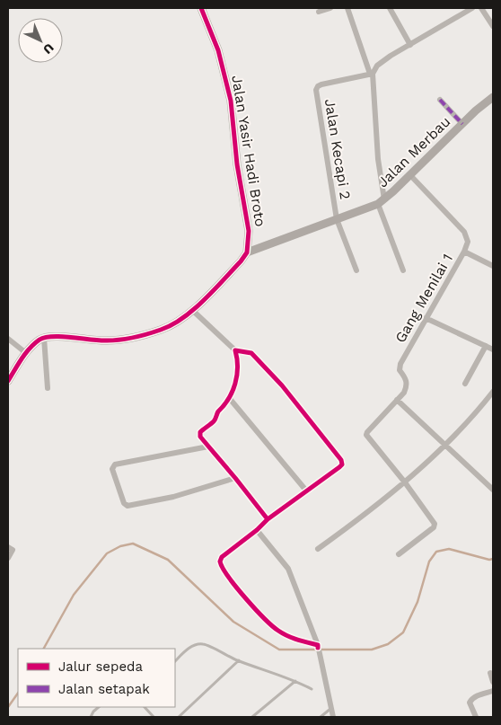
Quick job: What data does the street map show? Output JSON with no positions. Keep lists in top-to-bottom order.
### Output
{
  "streets": {
    "street": [
      "Jalan Kecapi 2",
      "Jalan Yasir Hadi Broto",
      "Jalan Merbau",
      "Gang Menilai 1"
    ]
  },
  "crossings": [
    ["Jalan Kecapi 2", "Jalan Merbau"],
    ["Jalan Yasir Hadi Broto", "Jalan Merbau"],
    ["Jalan Merbau", "Gang Menilai 1"]
  ],
  "legend": ["Jalur sepeda", "Jalan setapak"],
  "north": "bottom right"
}
